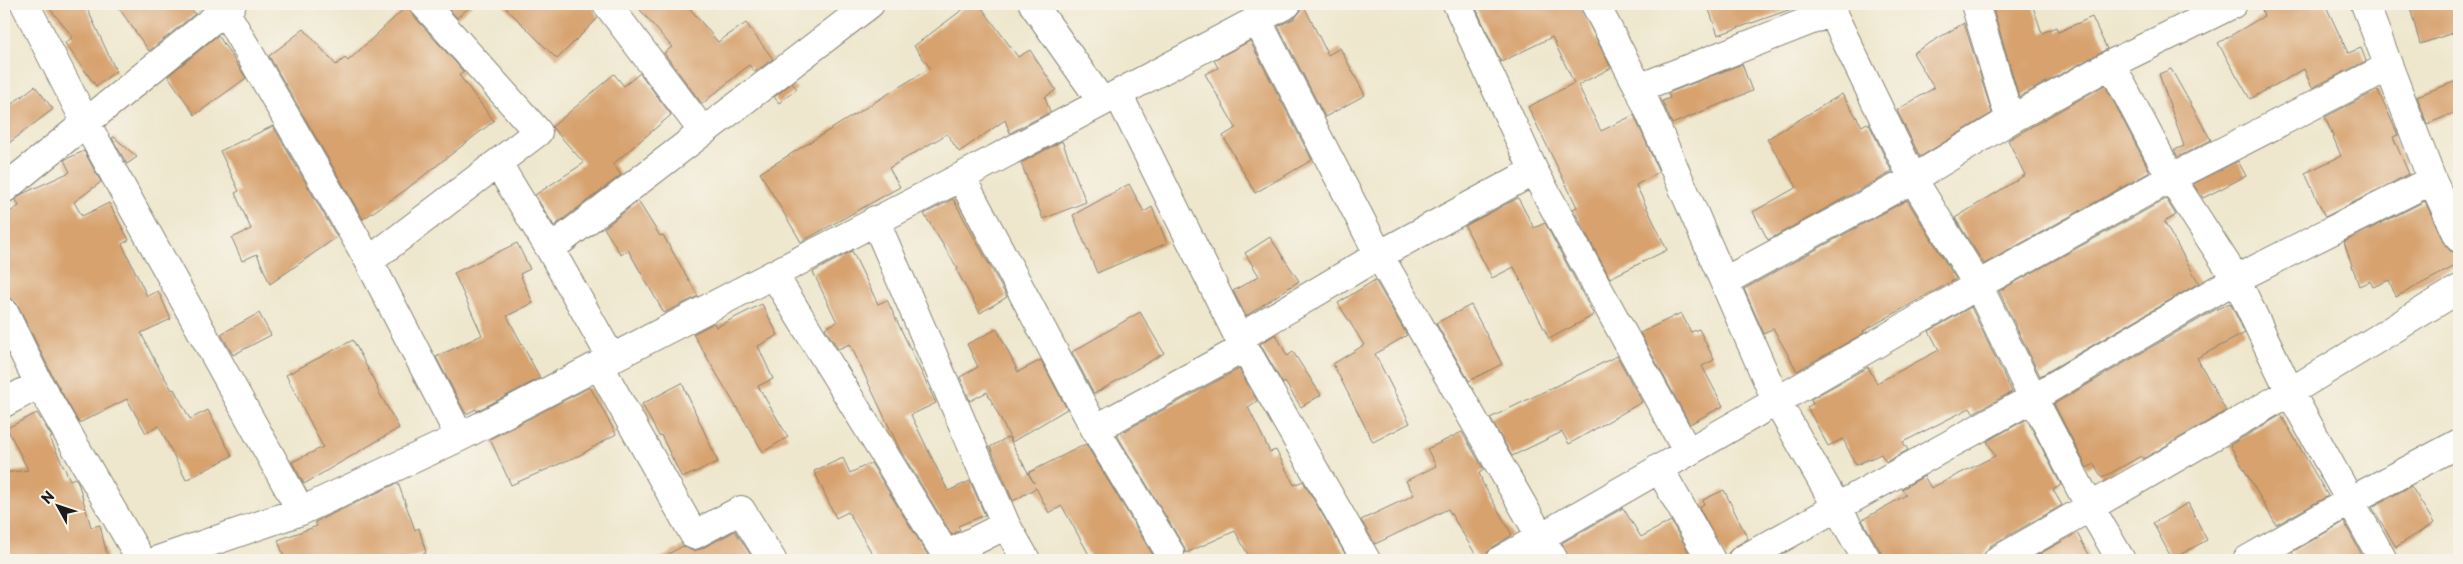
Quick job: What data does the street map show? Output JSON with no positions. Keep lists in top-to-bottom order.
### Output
{
  "north": "top left"
}
